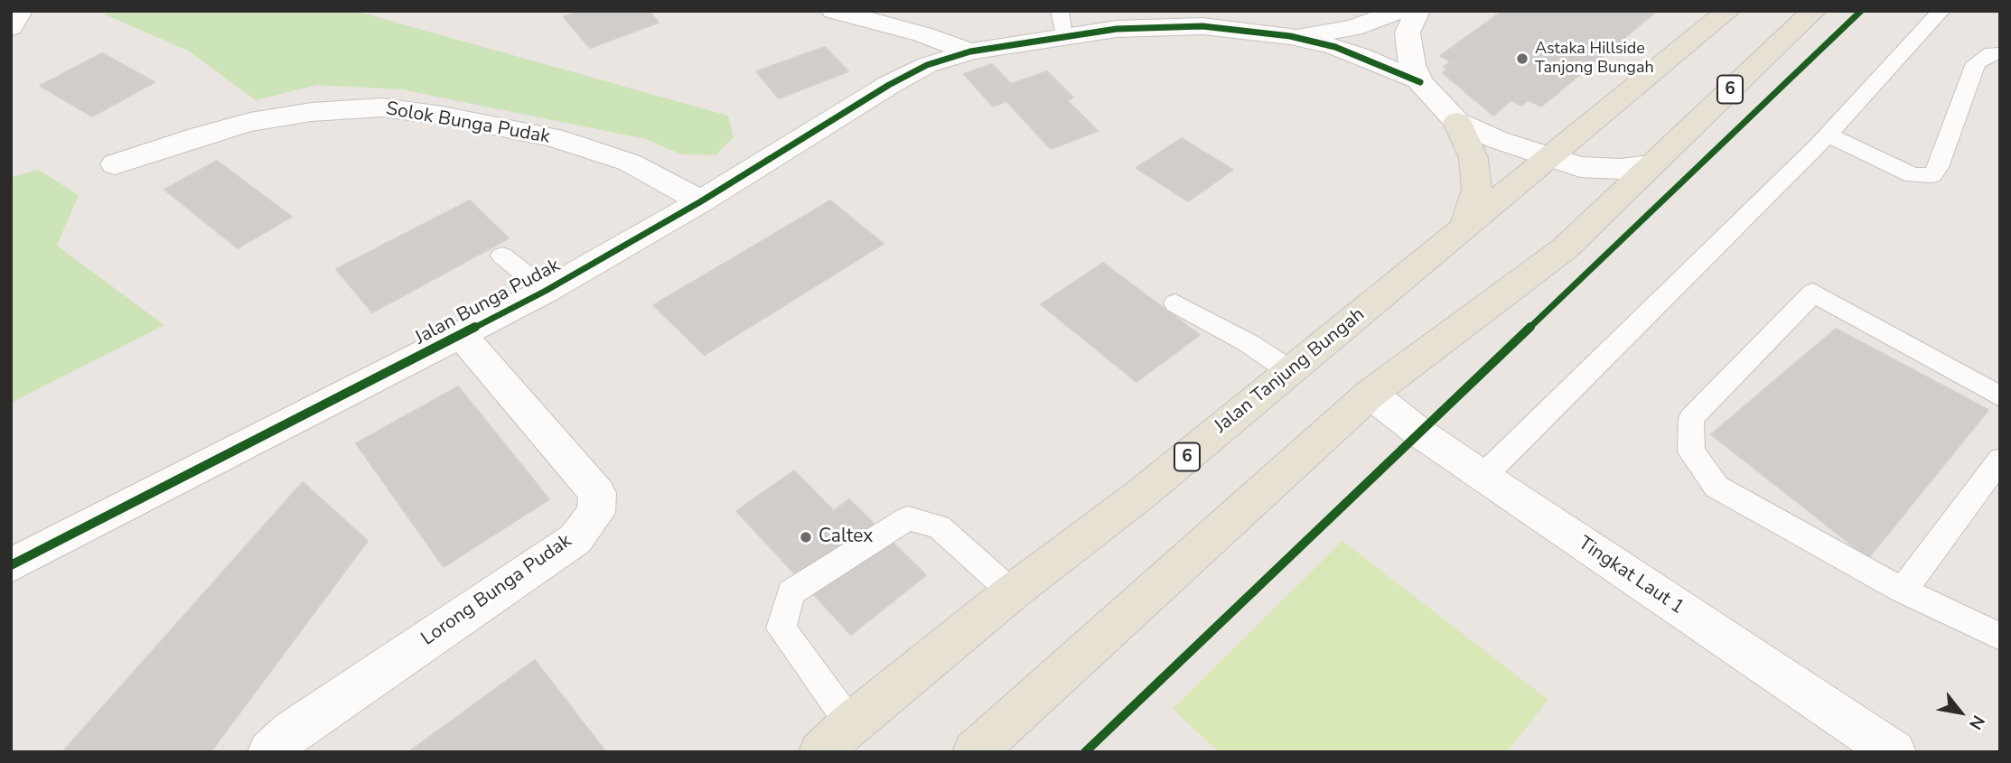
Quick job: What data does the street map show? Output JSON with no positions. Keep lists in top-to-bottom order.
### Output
{
  "streets": {
    "main road": ["6", "Jalan Tanjung Bungah"],
    "street": [
      "Solok Bunga Pudak",
      "Jalan Bunga Pudak",
      "Tingkat Laut 1",
      "Lorong Bunga Pudak"
    ]
  },
  "crossings": [
    ["6", "Tingkat Laut 1"],
    ["Solok Bunga Pudak", "Jalan Bunga Pudak"],
    ["Jalan Bunga Pudak", "Lorong Bunga Pudak"]
  ],
  "places": ["Astaka Hillside Tanjong Bungah", "Caltex"],
  "north": "bottom right"
}
